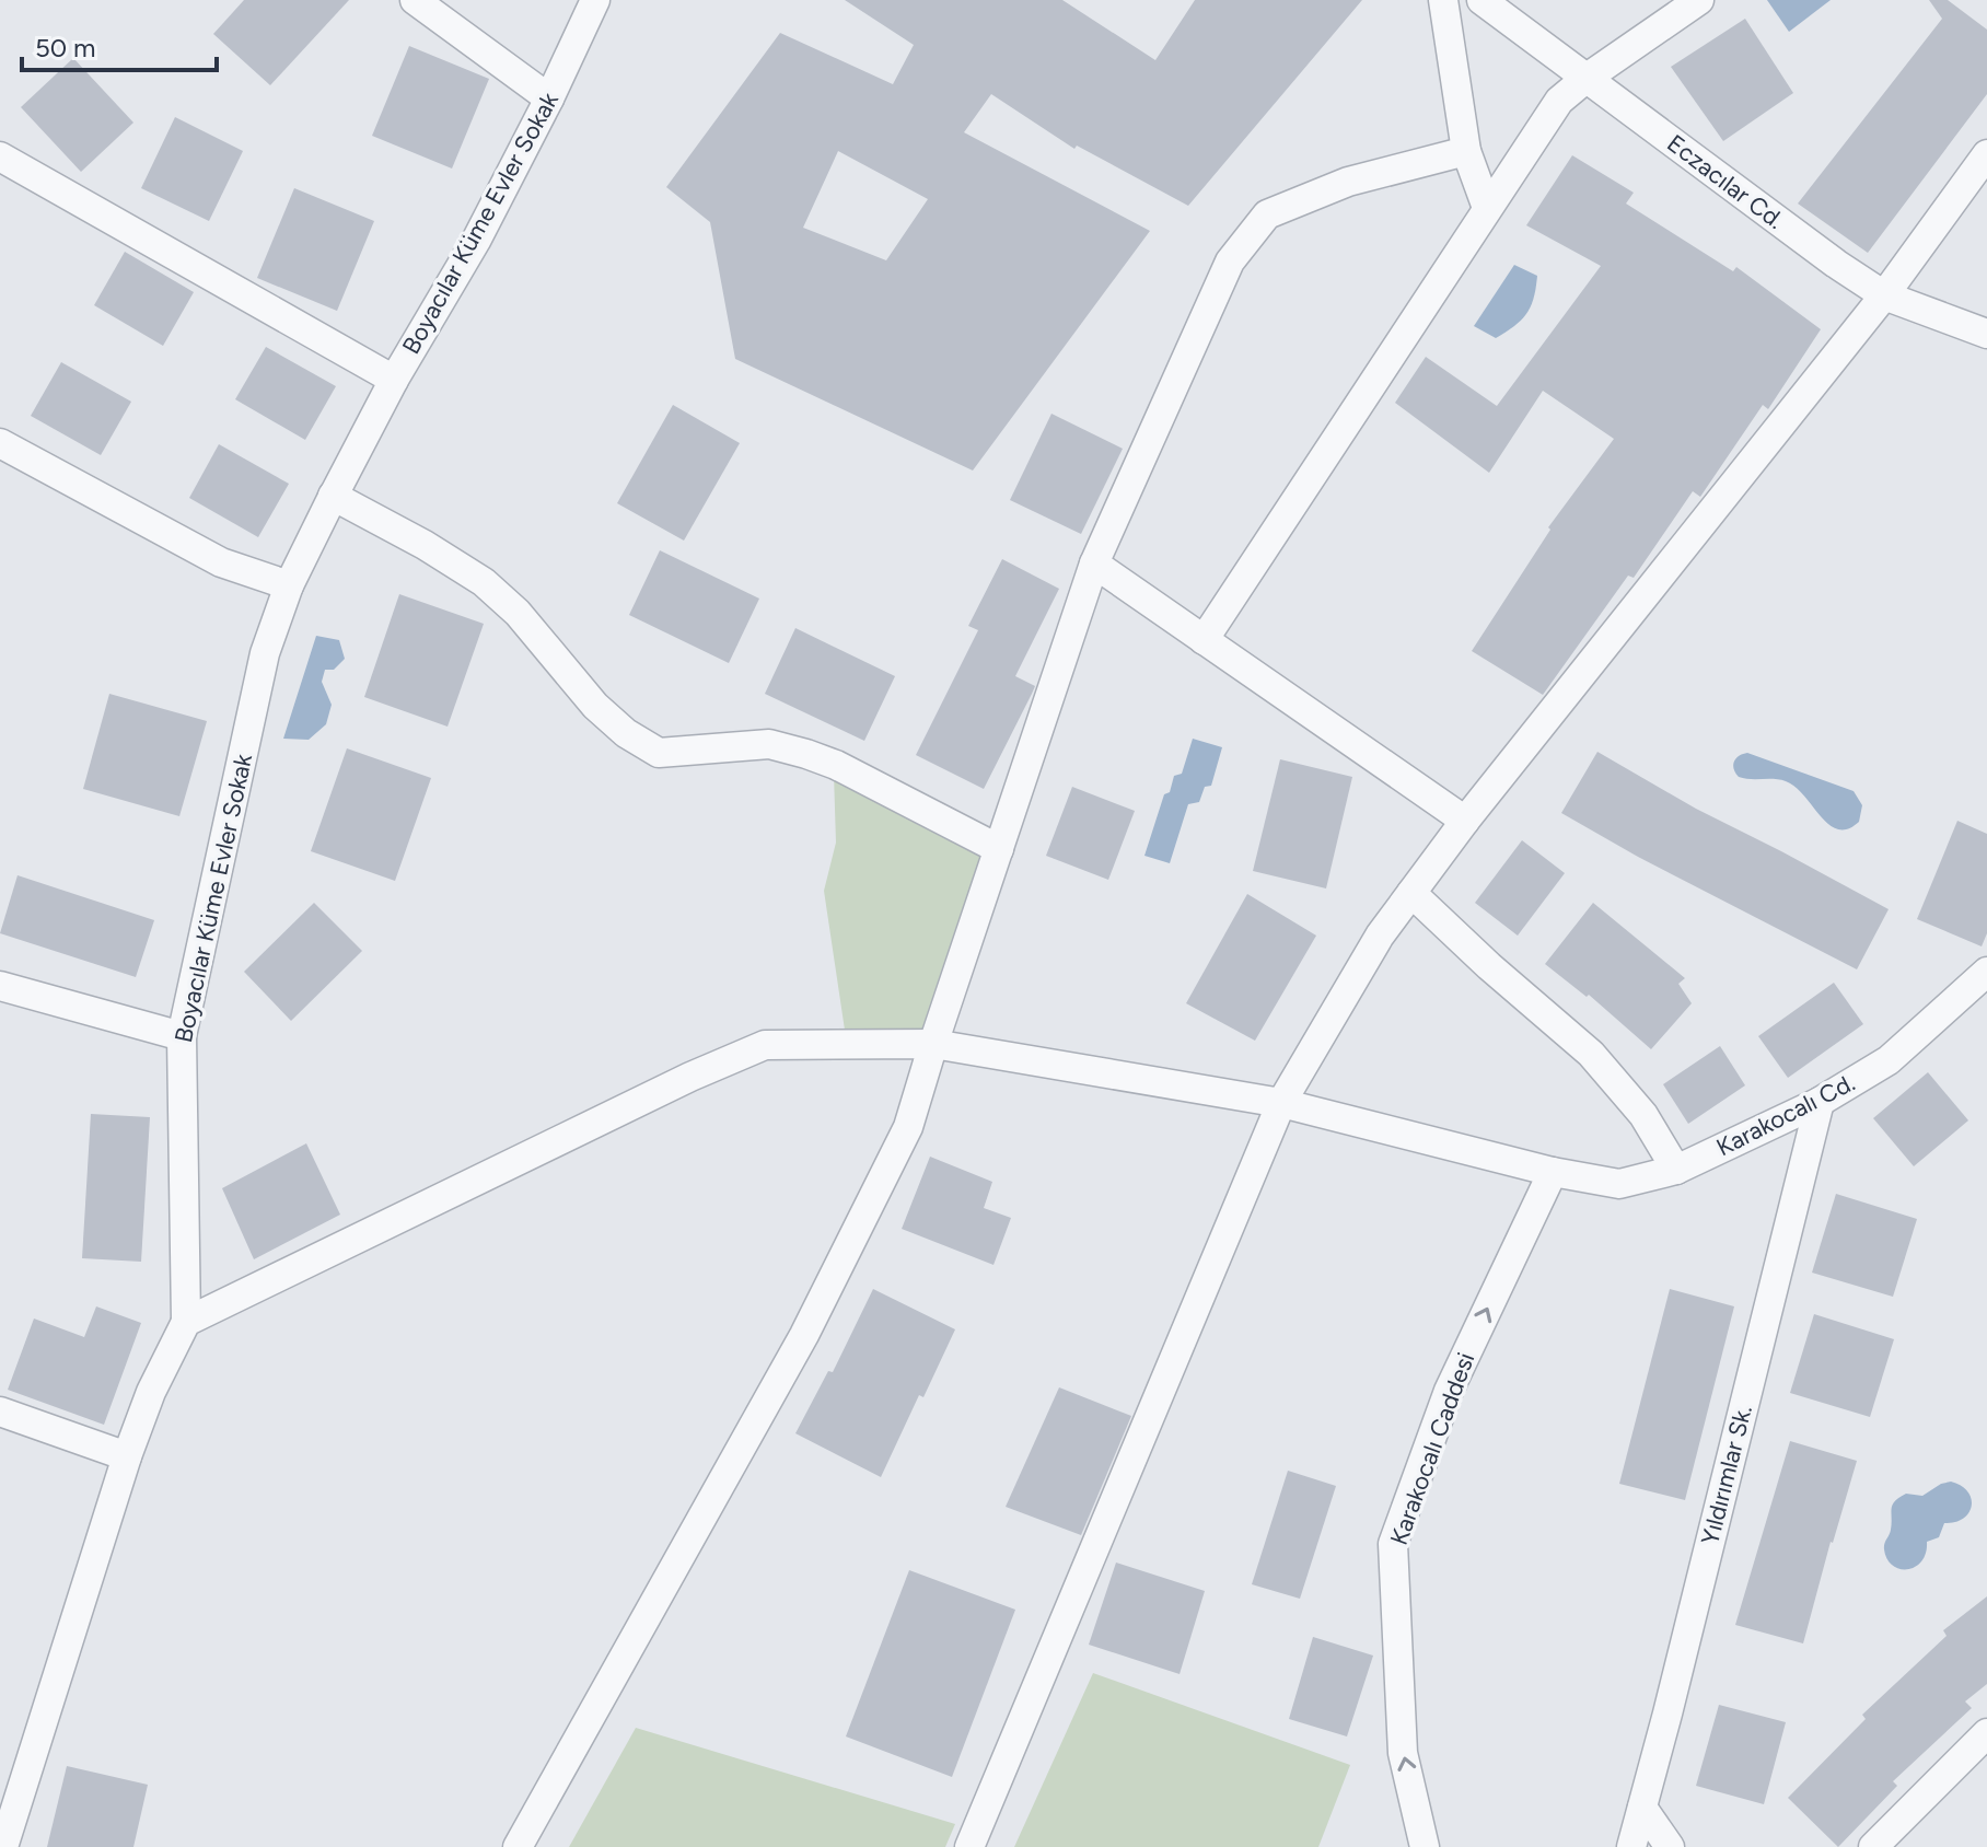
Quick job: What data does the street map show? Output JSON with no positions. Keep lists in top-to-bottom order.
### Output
{
  "streets": {
    "street": [
      "Eczacılar Cd.",
      "Boyacılar Küme Evler Sokak",
      "Karakocalı Cd.",
      "Karakocalı Caddesi",
      "Yıldırımlar Sk."
    ]
  },
  "crossings": [
    ["Boyacılar Küme Evler Sokak", "Karakocalı Cd."],
    ["Karakocalı Cd.", "Karakocalı Caddesi"],
    ["Karakocalı Cd.", "Yıldırımlar Sk."]
  ],
  "one_way": ["Karakocalı Caddesi"],
  "scale_bar": "50 m"
}
